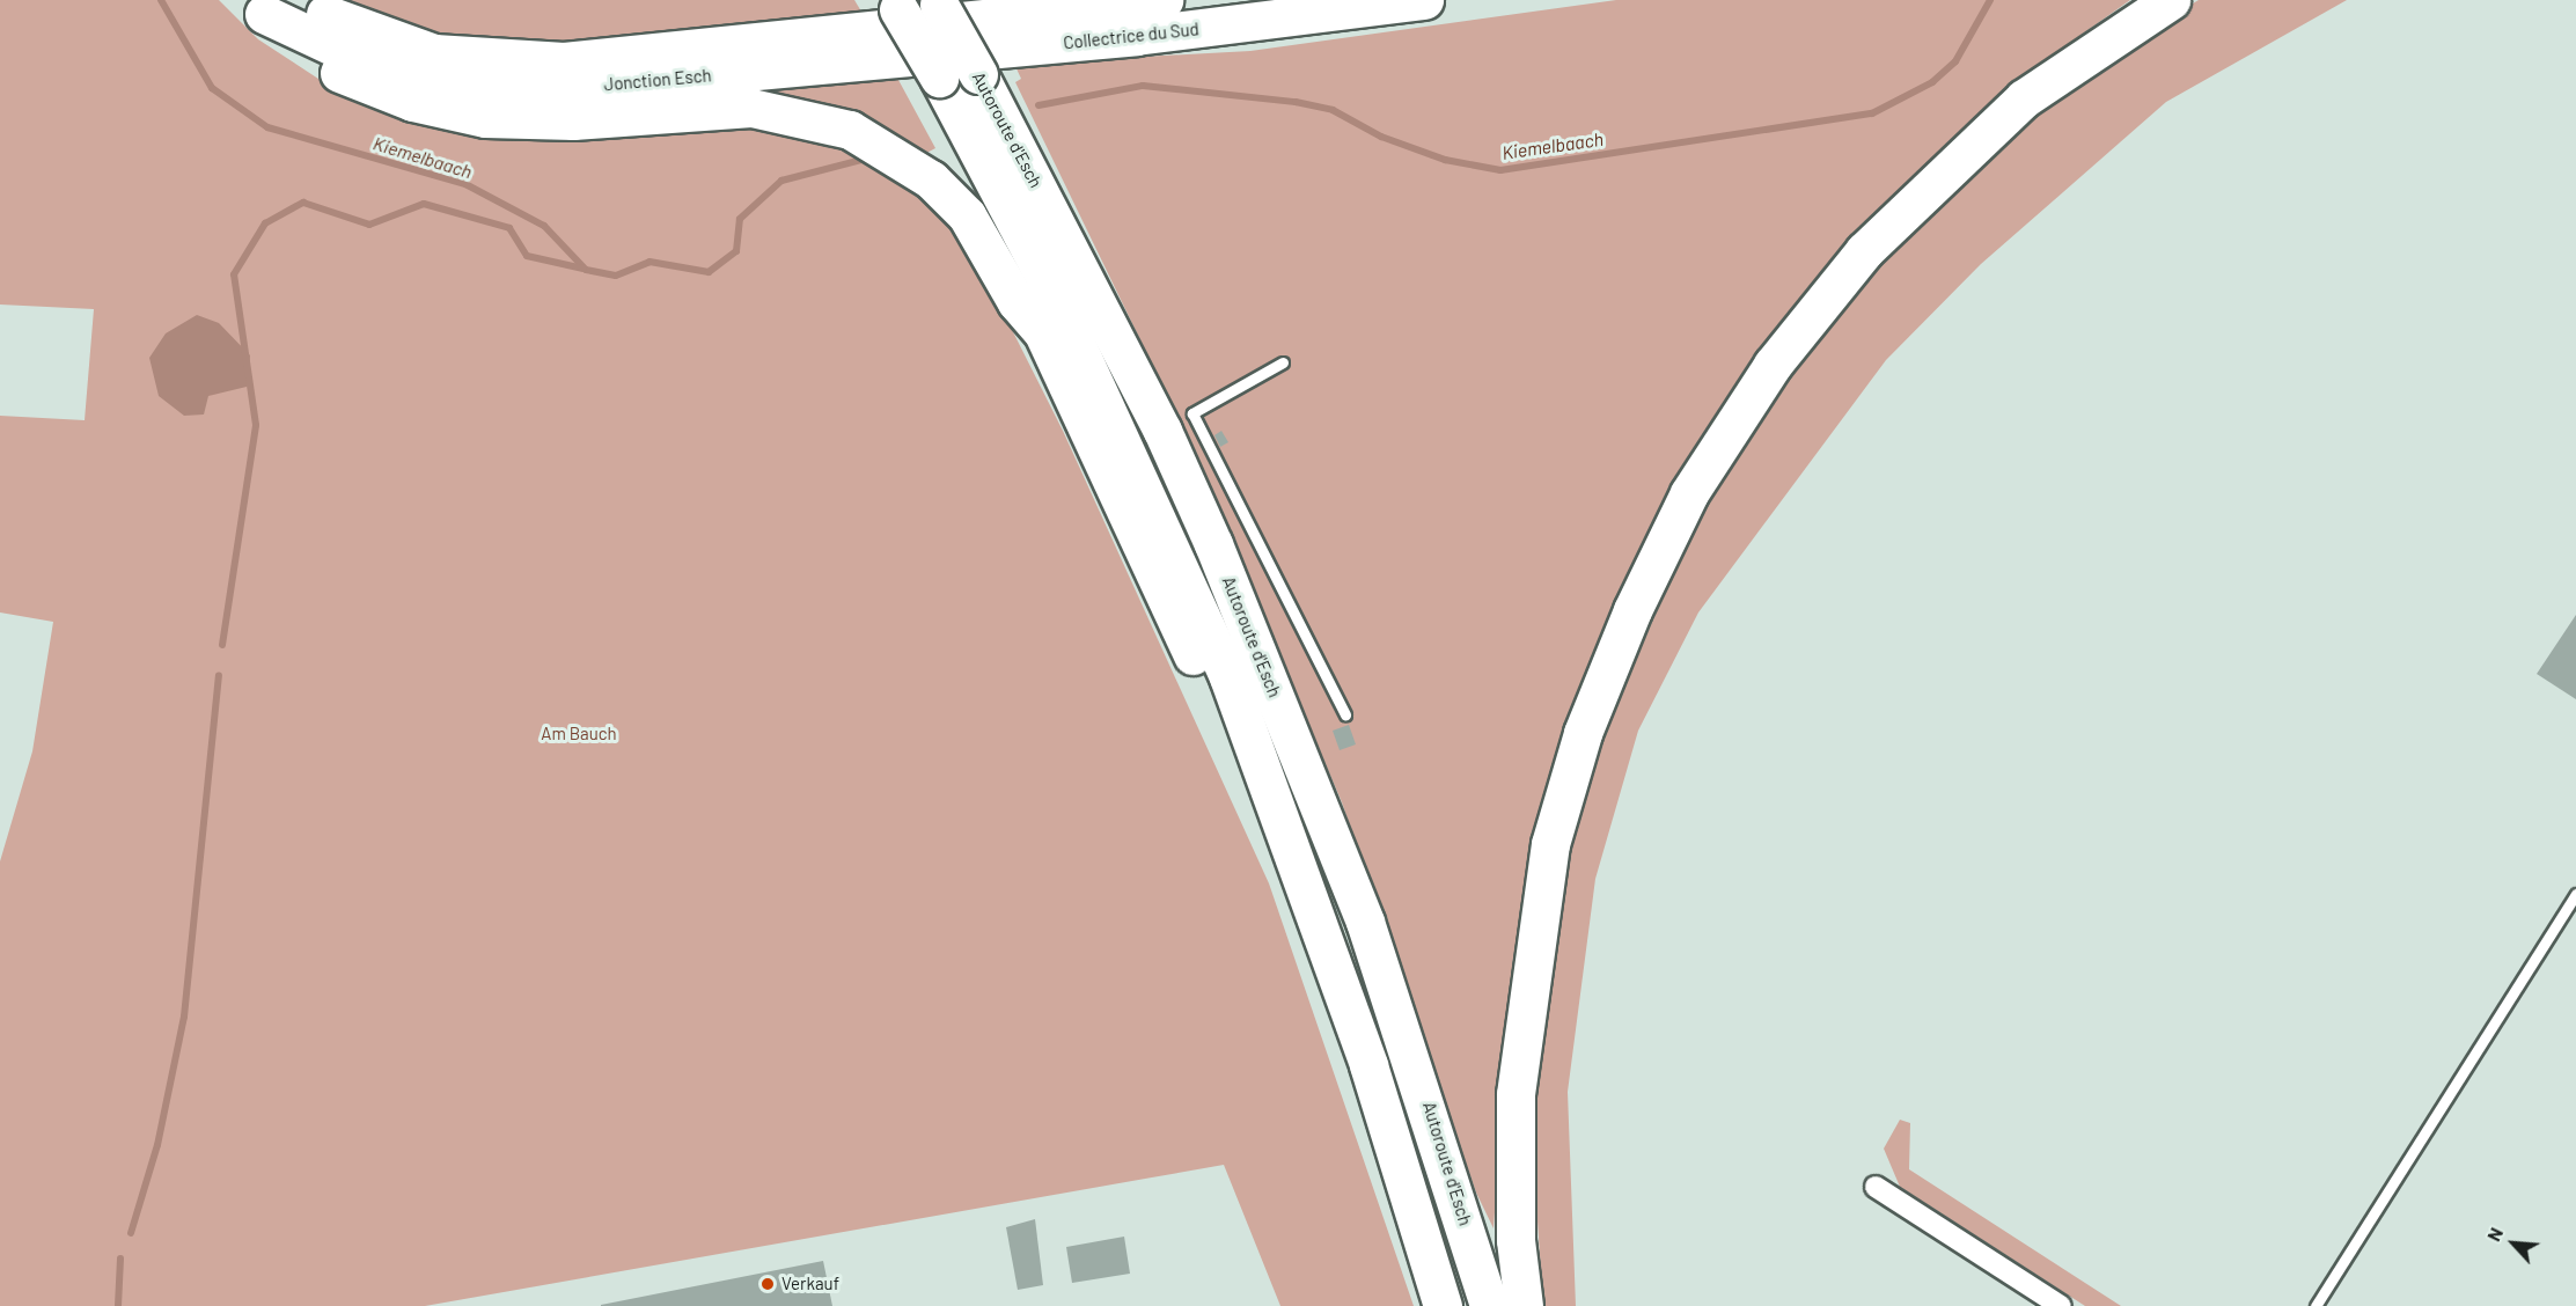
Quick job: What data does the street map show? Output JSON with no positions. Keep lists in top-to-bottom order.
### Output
{
  "streets": {
    "highway": ["Collectrice du Sud", "Jonction Esch", "Autoroute d'Esch"]
  },
  "crossings": [
    ["Collectrice du Sud", "Jonction Esch"]
  ],
  "water": ["Kiemelbaach"],
  "parks": ["Am Bauch"],
  "places": ["Verkauf"],
  "north": "top left"
}
